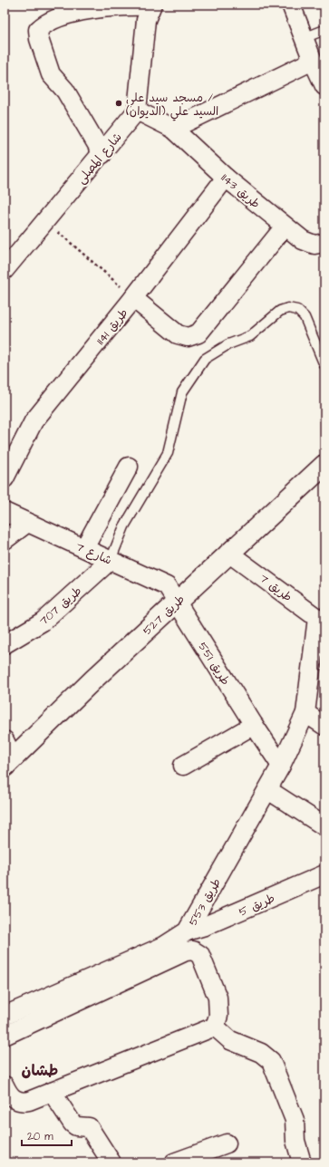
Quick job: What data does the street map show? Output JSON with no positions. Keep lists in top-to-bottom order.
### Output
{
  "streets": {
    "street": [
      "شارع المصلى",
      "طريق 1143",
      "طريق 1141",
      "شارع 7",
      "طريق 7",
      "طريق 707",
      "طريق 527",
      "طريق 551",
      "طريق 553",
      "طريق 5"
    ]
  },
  "crossings": [
    ["شارع المصلى", "طريق 1143"],
    ["طريق 1143", "طريق 1141"],
    ["شارع 7", "طريق 707"],
    ["شارع 7", "طريق 527"],
    ["شارع 7", "طريق 551"],
    ["طريق 7", "طريق 527"],
    ["طريق 7", "طريق 553"],
    ["طريق 527", "طريق 551"],
    ["طريق 551", "طريق 553"],
    ["طريق 553", "طريق 5"]
  ],
  "districts": ["طشان"],
  "places": ["مسجد سيد علي / السيد علي (الديوان)"],
  "scale_bar": "20 m"
}
